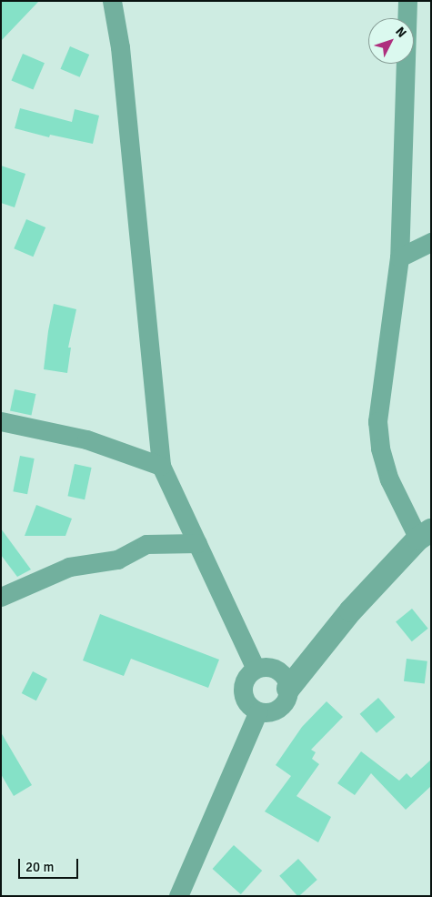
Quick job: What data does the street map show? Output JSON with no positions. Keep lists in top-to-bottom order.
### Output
{
  "scale_bar": "20 m",
  "north": "top right"
}
